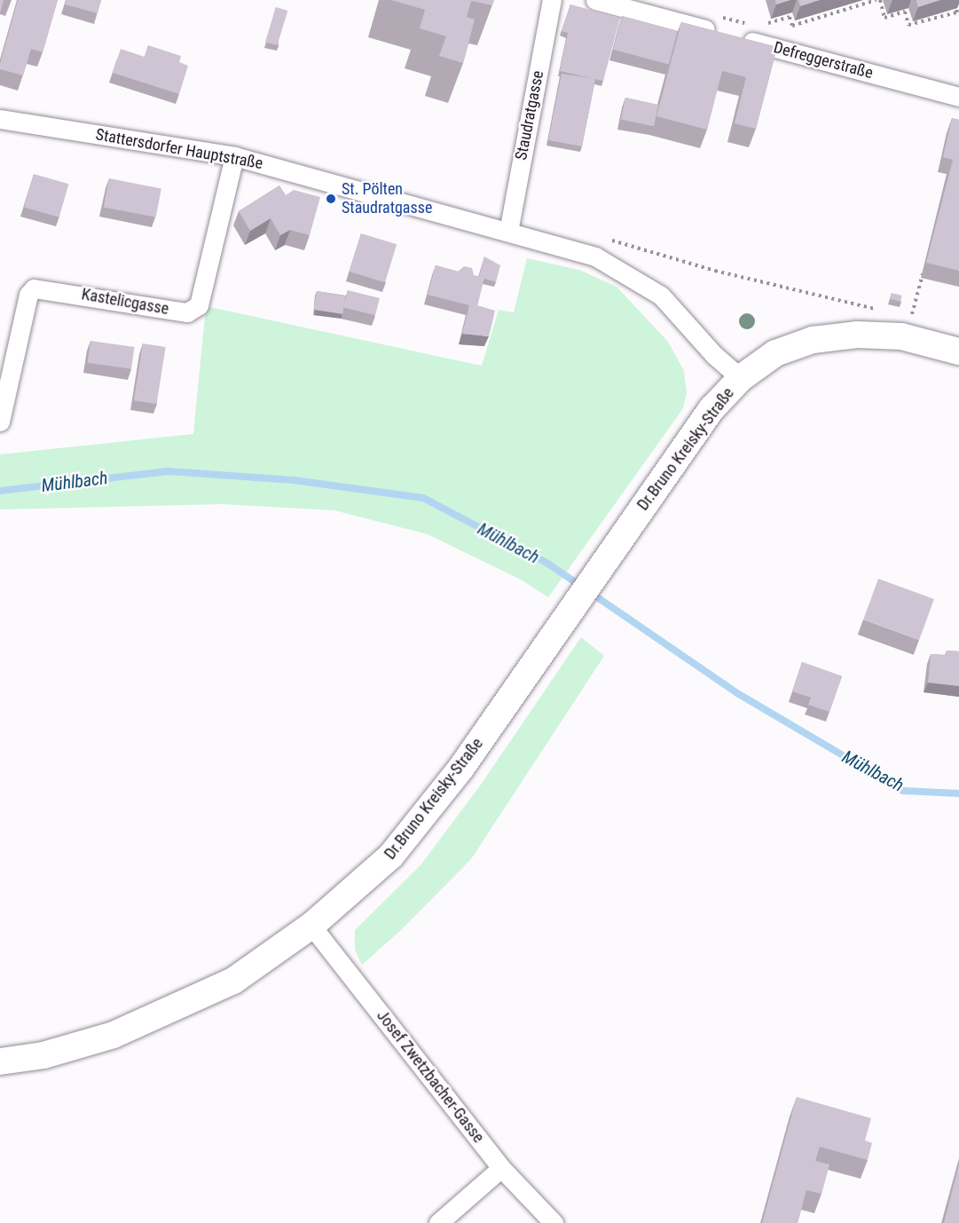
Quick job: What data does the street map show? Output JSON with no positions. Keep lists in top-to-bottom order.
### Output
{
  "streets": {
    "main road": ["Dr.Bruno Kreisky-Straße"],
    "street": [
      "Defreggerstraße",
      "Staudratgasse",
      "Stattersdorfer Hauptstraße",
      "Kastelicgasse",
      "Josef Zwetzbacher-Gasse"
    ]
  },
  "crossings": [
    ["Staudratgasse", "Stattersdorfer Hauptstraße"],
    ["Stattersdorfer Hauptstraße", "Kastelicgasse"],
    ["Stattersdorfer Hauptstraße", "Dr.Bruno Kreisky-Straße"],
    ["Dr.Bruno Kreisky-Straße", "Josef Zwetzbacher-Gasse"]
  ],
  "water": ["Mühlbach"],
  "places": ["St. Pölten Staudratgasse"]
}
